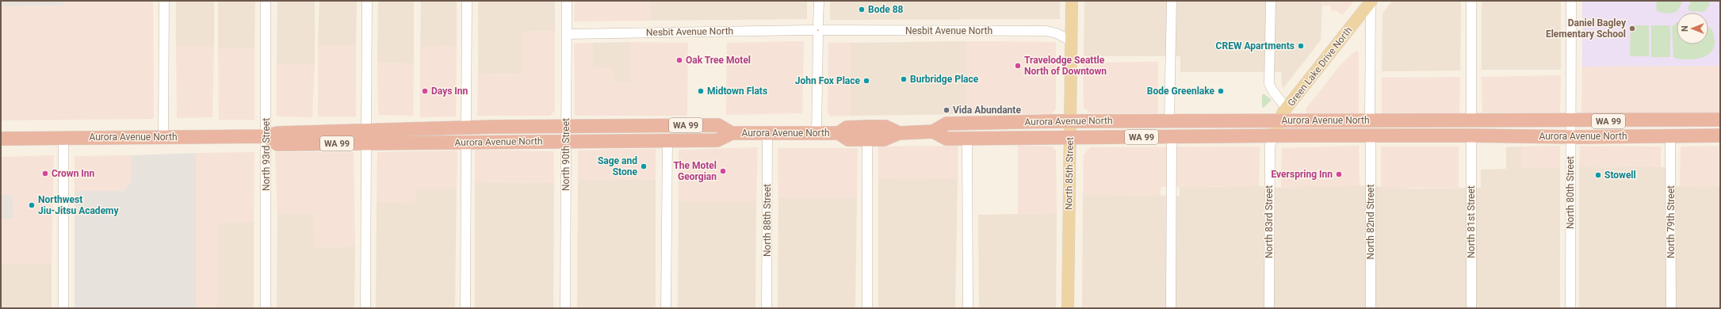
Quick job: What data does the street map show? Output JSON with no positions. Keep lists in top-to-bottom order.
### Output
{
  "streets": {
    "highway": ["Aurora Avenue North", "WA 99"],
    "main road": ["Green Lake Drive North", "North 85th Street"],
    "street": [
      "Nesbit Avenue North",
      "North 93rd Street",
      "North 90th Street",
      "North 80th Street",
      "North 88th Street",
      "North 83rd Street",
      "North 82nd Street",
      "North 81st Street",
      "North 79th Street"
    ]
  },
  "crossings": [
    ["Nesbit Avenue North", "North 90th Street"],
    ["Nesbit Avenue North", "North 85th Street"],
    ["Green Lake Drive North", "Aurora Avenue North"],
    ["Green Lake Drive North", "North 83rd Street"],
    ["Aurora Avenue North", "North 93rd Street"],
    ["Aurora Avenue North", "North 90th Street"],
    ["Aurora Avenue North", "North 85th Street"],
    ["Aurora Avenue North", "North 80th Street"],
    ["Aurora Avenue North", "North 88th Street"],
    ["Aurora Avenue North", "North 83rd Street"],
    ["Aurora Avenue North", "North 82nd Street"],
    ["Aurora Avenue North", "North 81st Street"],
    ["Aurora Avenue North", "North 79th Street"]
  ],
  "places": [
    "Bode 88",
    "Daniel Bagley Elementary School",
    "CREW Apartments",
    "Oak Tree Motel",
    "Travelodge Seattle North of Downtown",
    "Burbridge Place",
    "John Fox Place",
    "Days Inn",
    "Midtown Flats",
    "Bode Greenlake",
    "Vida Abundante",
    "Sage and Stone",
    "The Motel Georgian",
    "Crown Inn",
    "Everspring Inn",
    "Stowell",
    "Northwest Jiu-Jitsu Academy"
  ],
  "north": "left"
}
